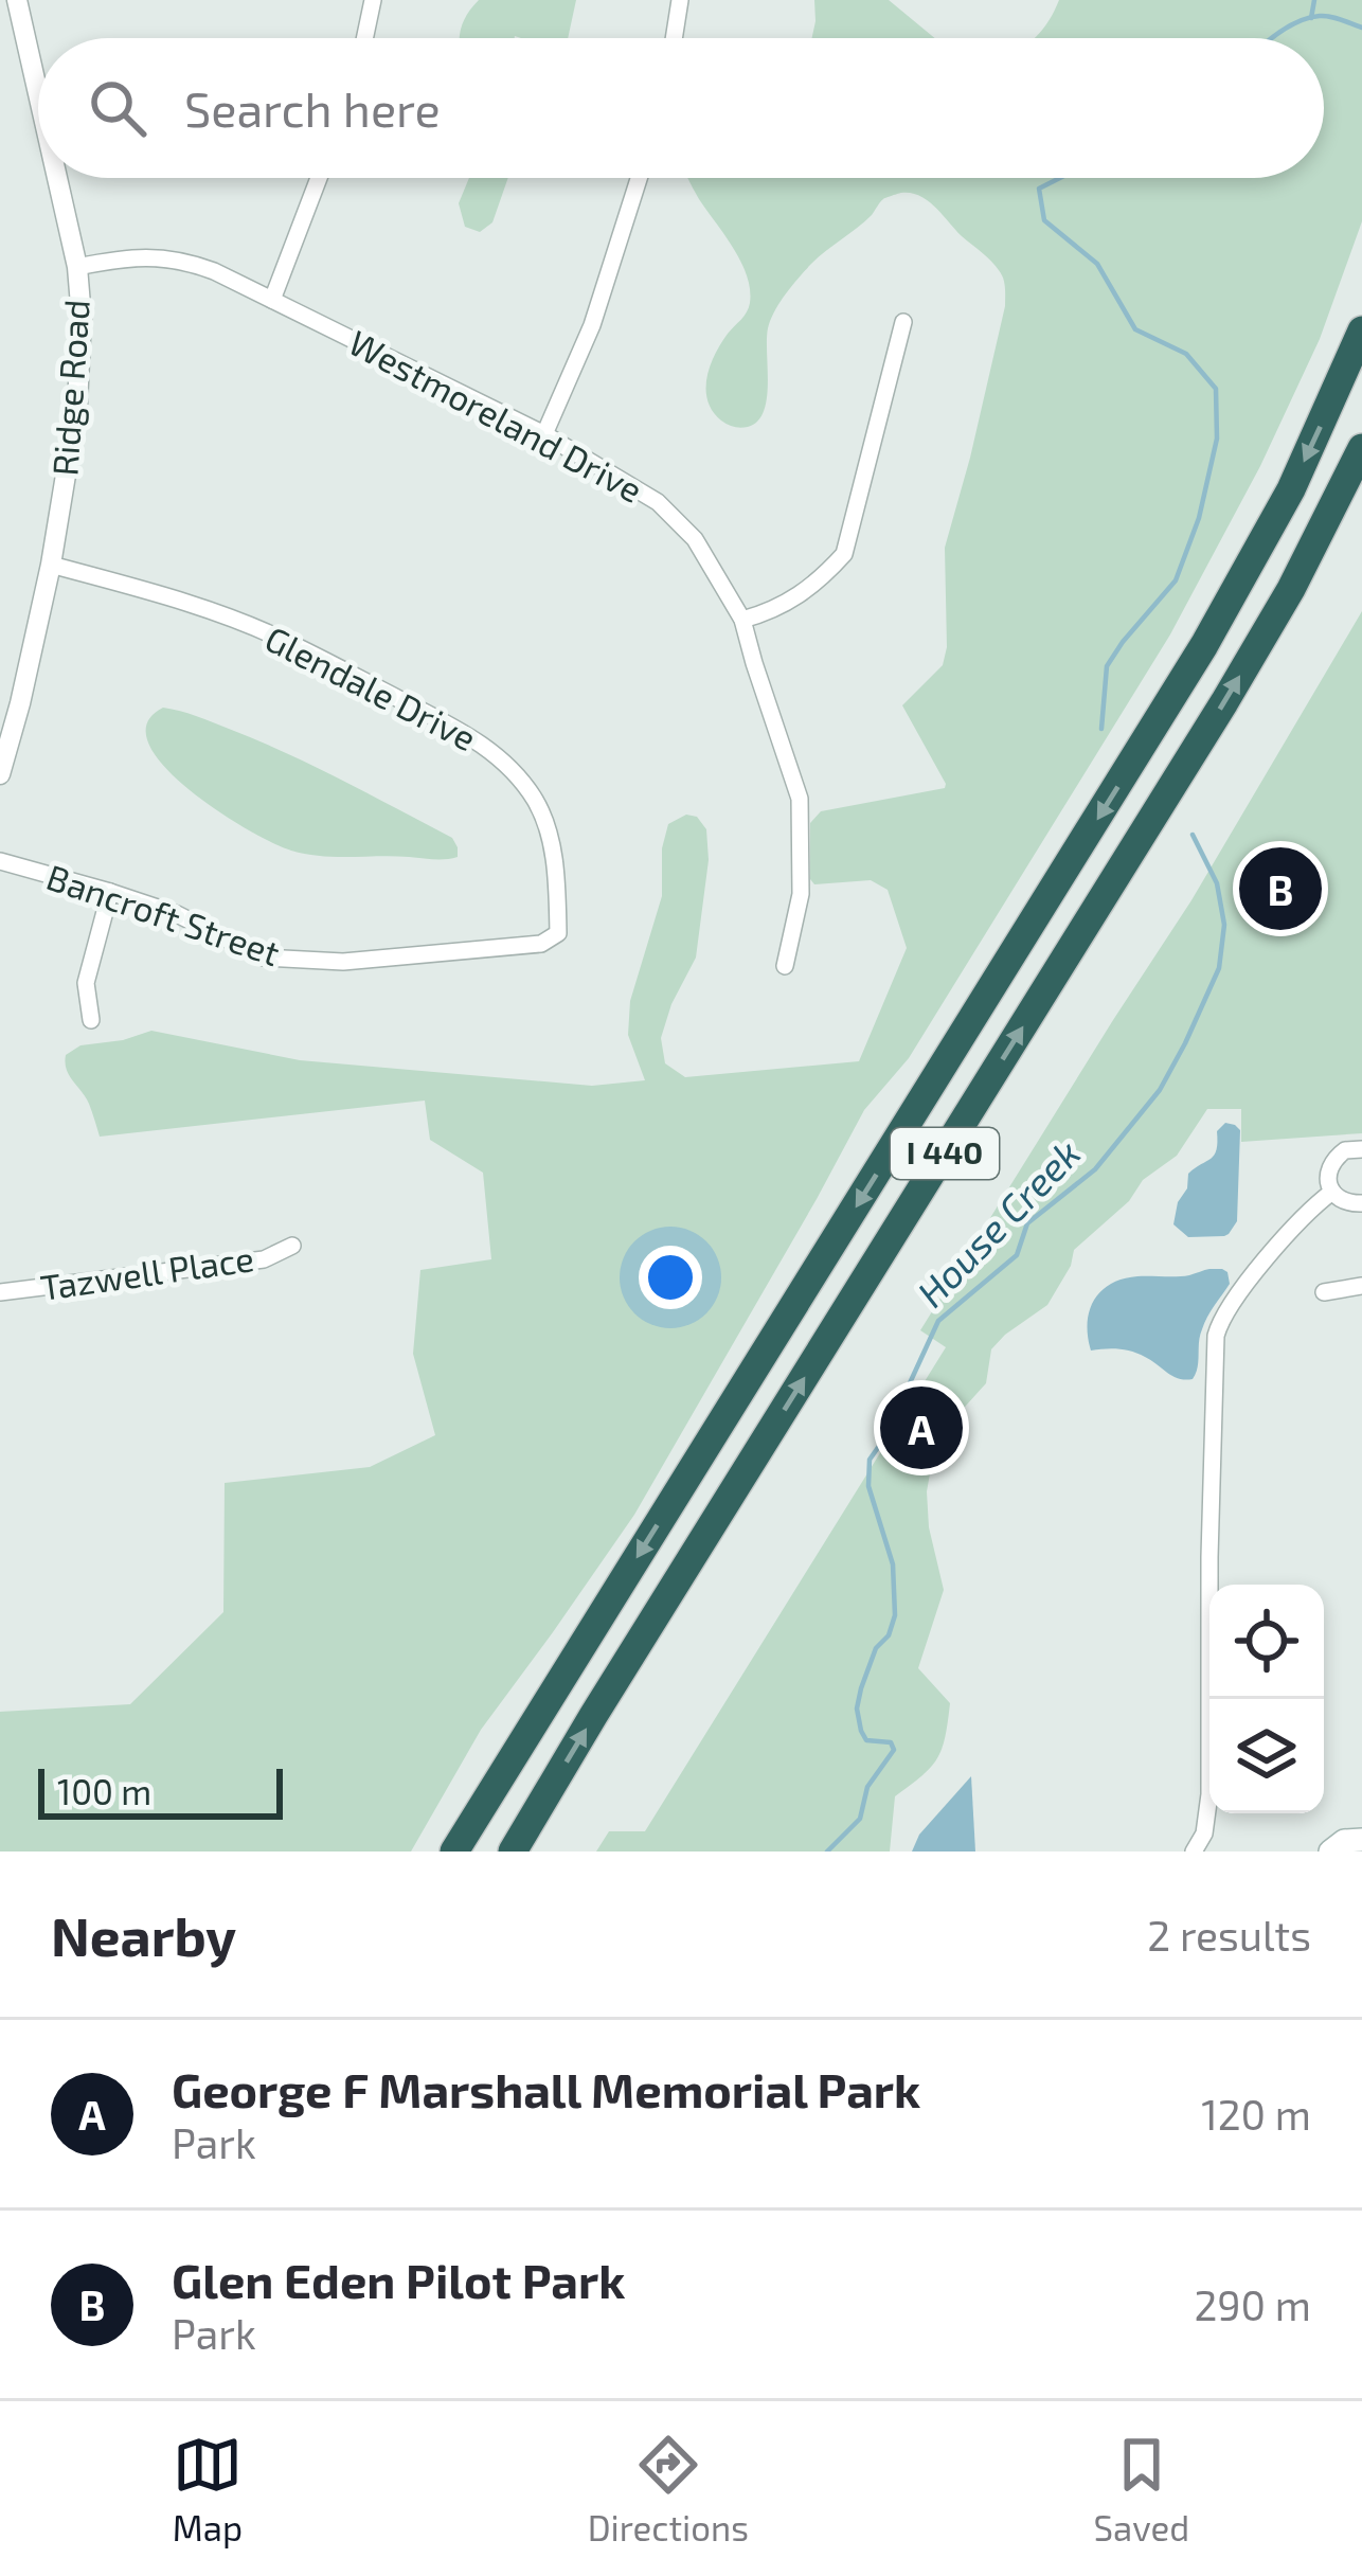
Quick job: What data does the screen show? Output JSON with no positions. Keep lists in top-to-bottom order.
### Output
{
  "streets": {
    "highway": ["I 440"],
    "street": [
      "Ridge Road",
      "Westmoreland Drive",
      "Glendale Drive",
      "Bancroft Street",
      "Tazwell Place"
    ]
  },
  "crossings": [
    ["Ridge Road", "Westmoreland Drive"],
    ["Ridge Road", "Glendale Drive"],
    ["Glendale Drive", "Bancroft Street"]
  ],
  "water": ["House Creek"],
  "scale_bar": "100 m",
  "page": {
    "search": "Search here",
    "pins": ["B", "A"],
    "scale": "100 m",
    "heading": ["Nearby", "2 results"],
    "list": [
      {
        "mark": "A",
        "name": "George F Marshall Memorial Park",
        "note": "Park",
        "value": "120 m"
      },
      {
        "mark": "B",
        "name": "Glen Eden Pilot Park",
        "note": "Park",
        "value": "290 m"
      }
    ],
    "nav": ["Map", "Directions", "Saved"]
  }
}
